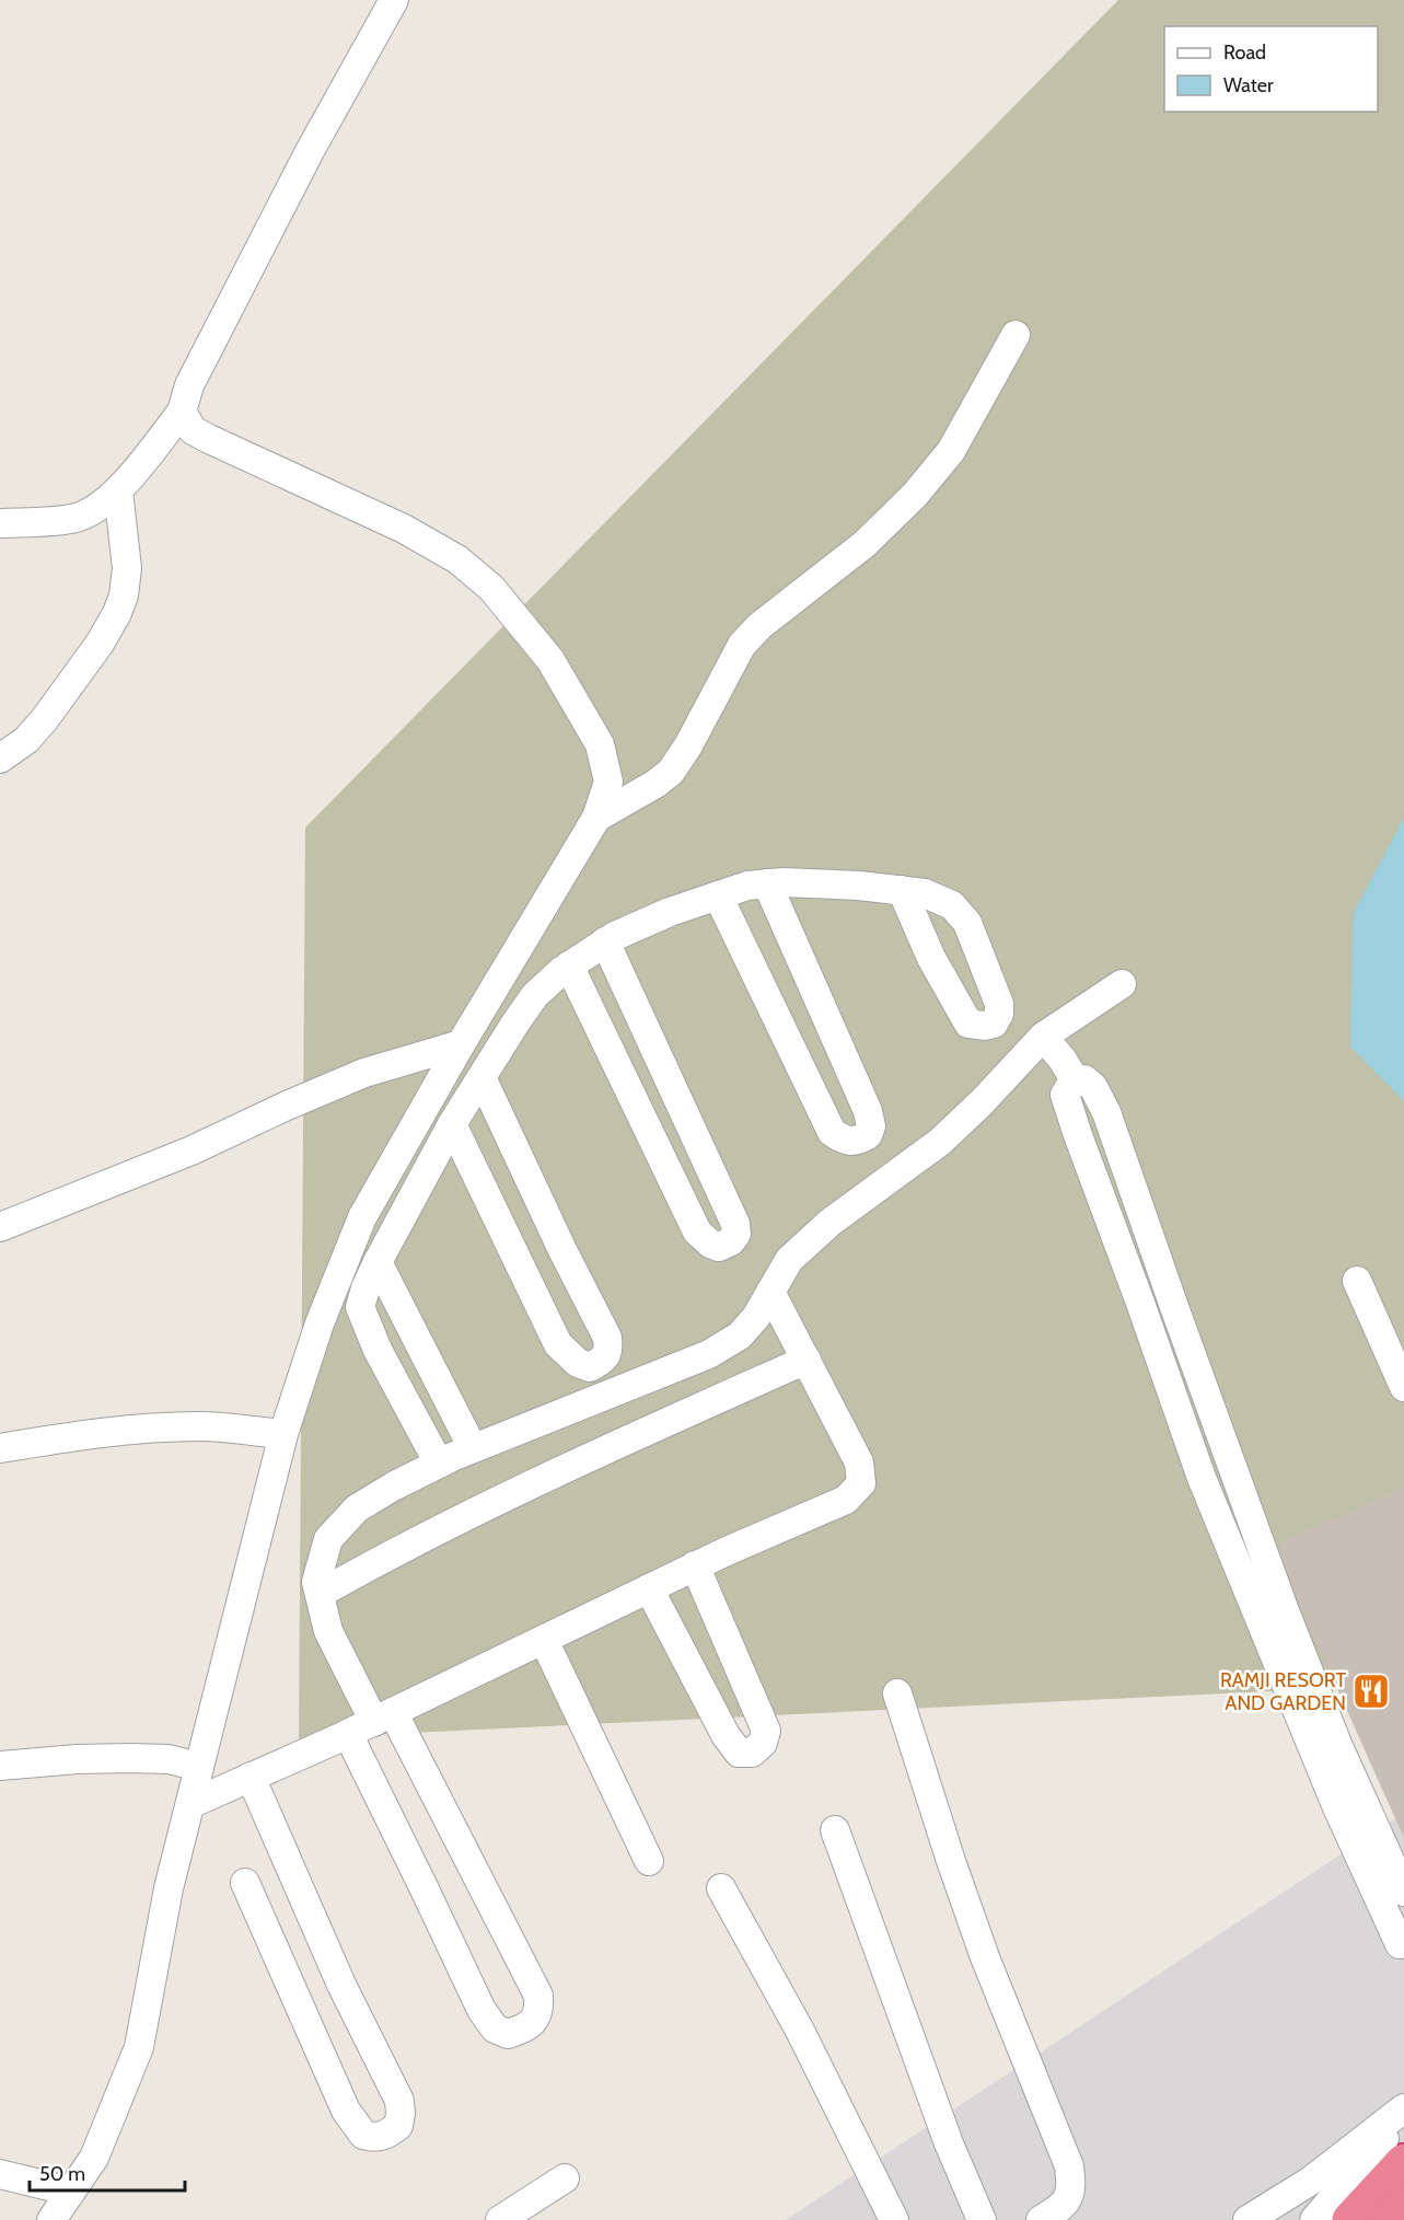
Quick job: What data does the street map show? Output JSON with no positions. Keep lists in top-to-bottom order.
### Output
{
  "places": {
    "restaurant": ["RAMJI RESORT AND GARDEN"]
  },
  "legend": ["Road", "Water"],
  "scale_bar": "50 m"
}
